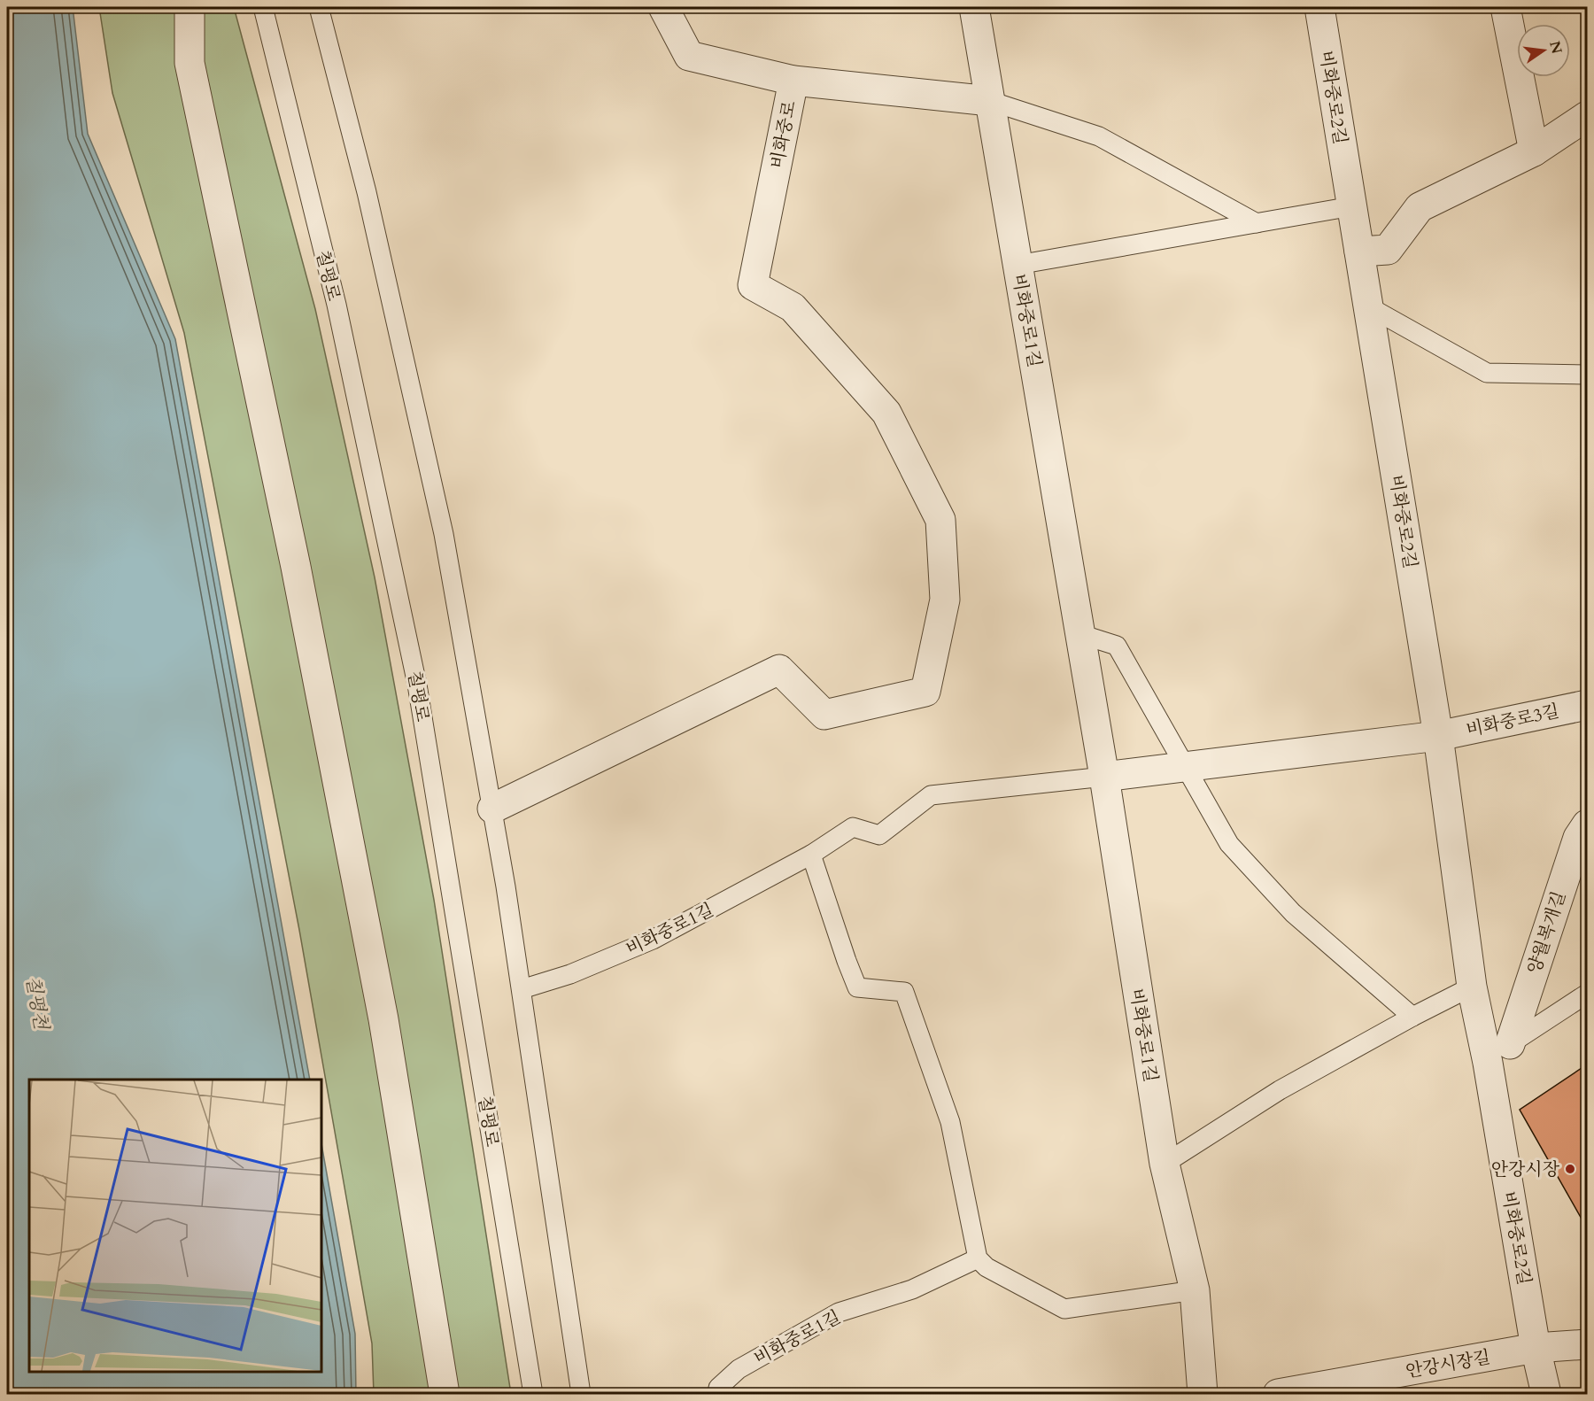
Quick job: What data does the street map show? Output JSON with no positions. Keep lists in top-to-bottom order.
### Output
{
  "streets": {
    "street": [
      "비화중로2길",
      "비화중로",
      "비화중로1길",
      "비화중로3길",
      "양월복개길",
      "안강시장길"
    ],
    "lane": ["칠평로"]
  },
  "crossings": [
    ["비화중로2길", "비화중로3길"],
    ["비화중로2길", "안강시장길"]
  ],
  "water": ["칠평천"],
  "places": ["안강시장"],
  "north": "right"
}
